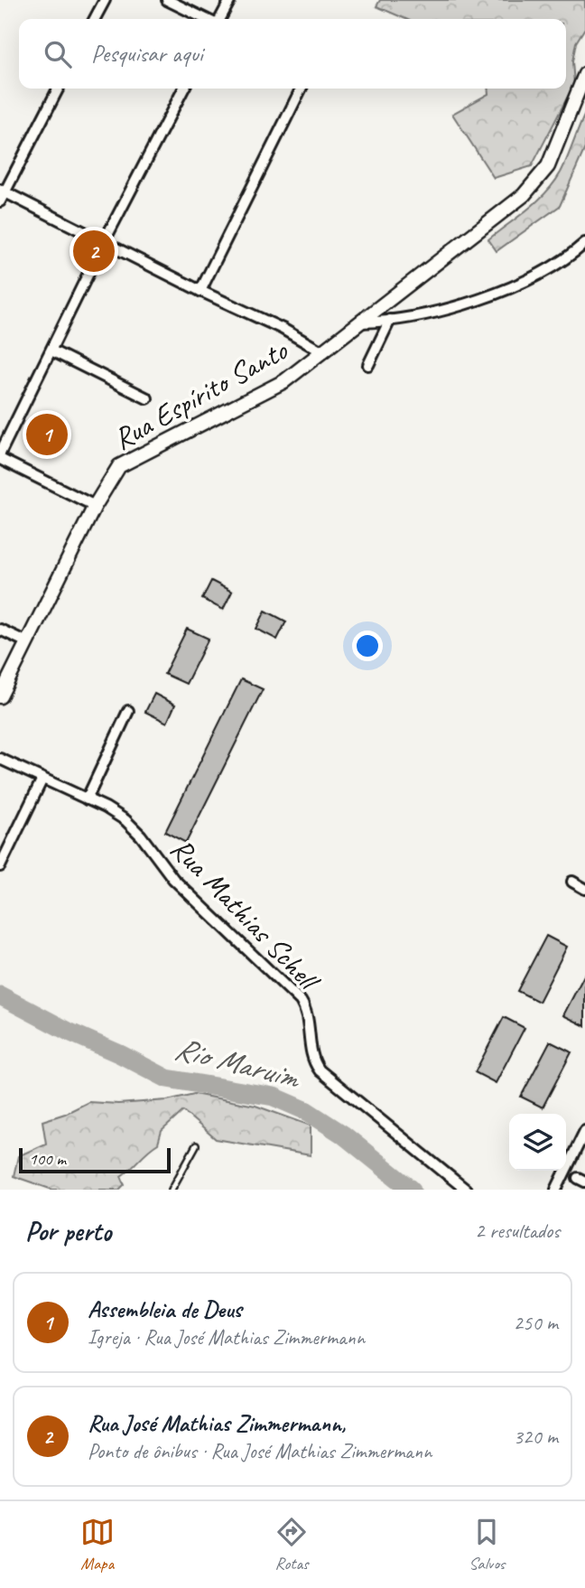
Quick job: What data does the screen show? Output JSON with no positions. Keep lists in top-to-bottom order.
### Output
{
  "streets": {
    "street": ["Rua Espírito Santo", "Rua Mathias Schell"]
  },
  "water": ["Rio Maruim"],
  "scale_bar": "100 m",
  "page": {
    "search": "Pesquisar aqui",
    "pins": ["2", "1"],
    "scale": "100 m",
    "heading": ["Por perto", "2 resultados"],
    "list": [
      {
        "mark": "1",
        "name": "Assembleia de Deus",
        "note": "Igreja · Rua José Mathias Zimmermann",
        "value": "250 m"
      },
      {
        "mark": "2",
        "name": "Rua José Mathias Zimmermann,",
        "note": "Ponto de ônibus · Rua José Mathias Zimmermann",
        "value": "320 m"
      }
    ],
    "nav": ["Mapa", "Rotas", "Salvos"]
  }
}
